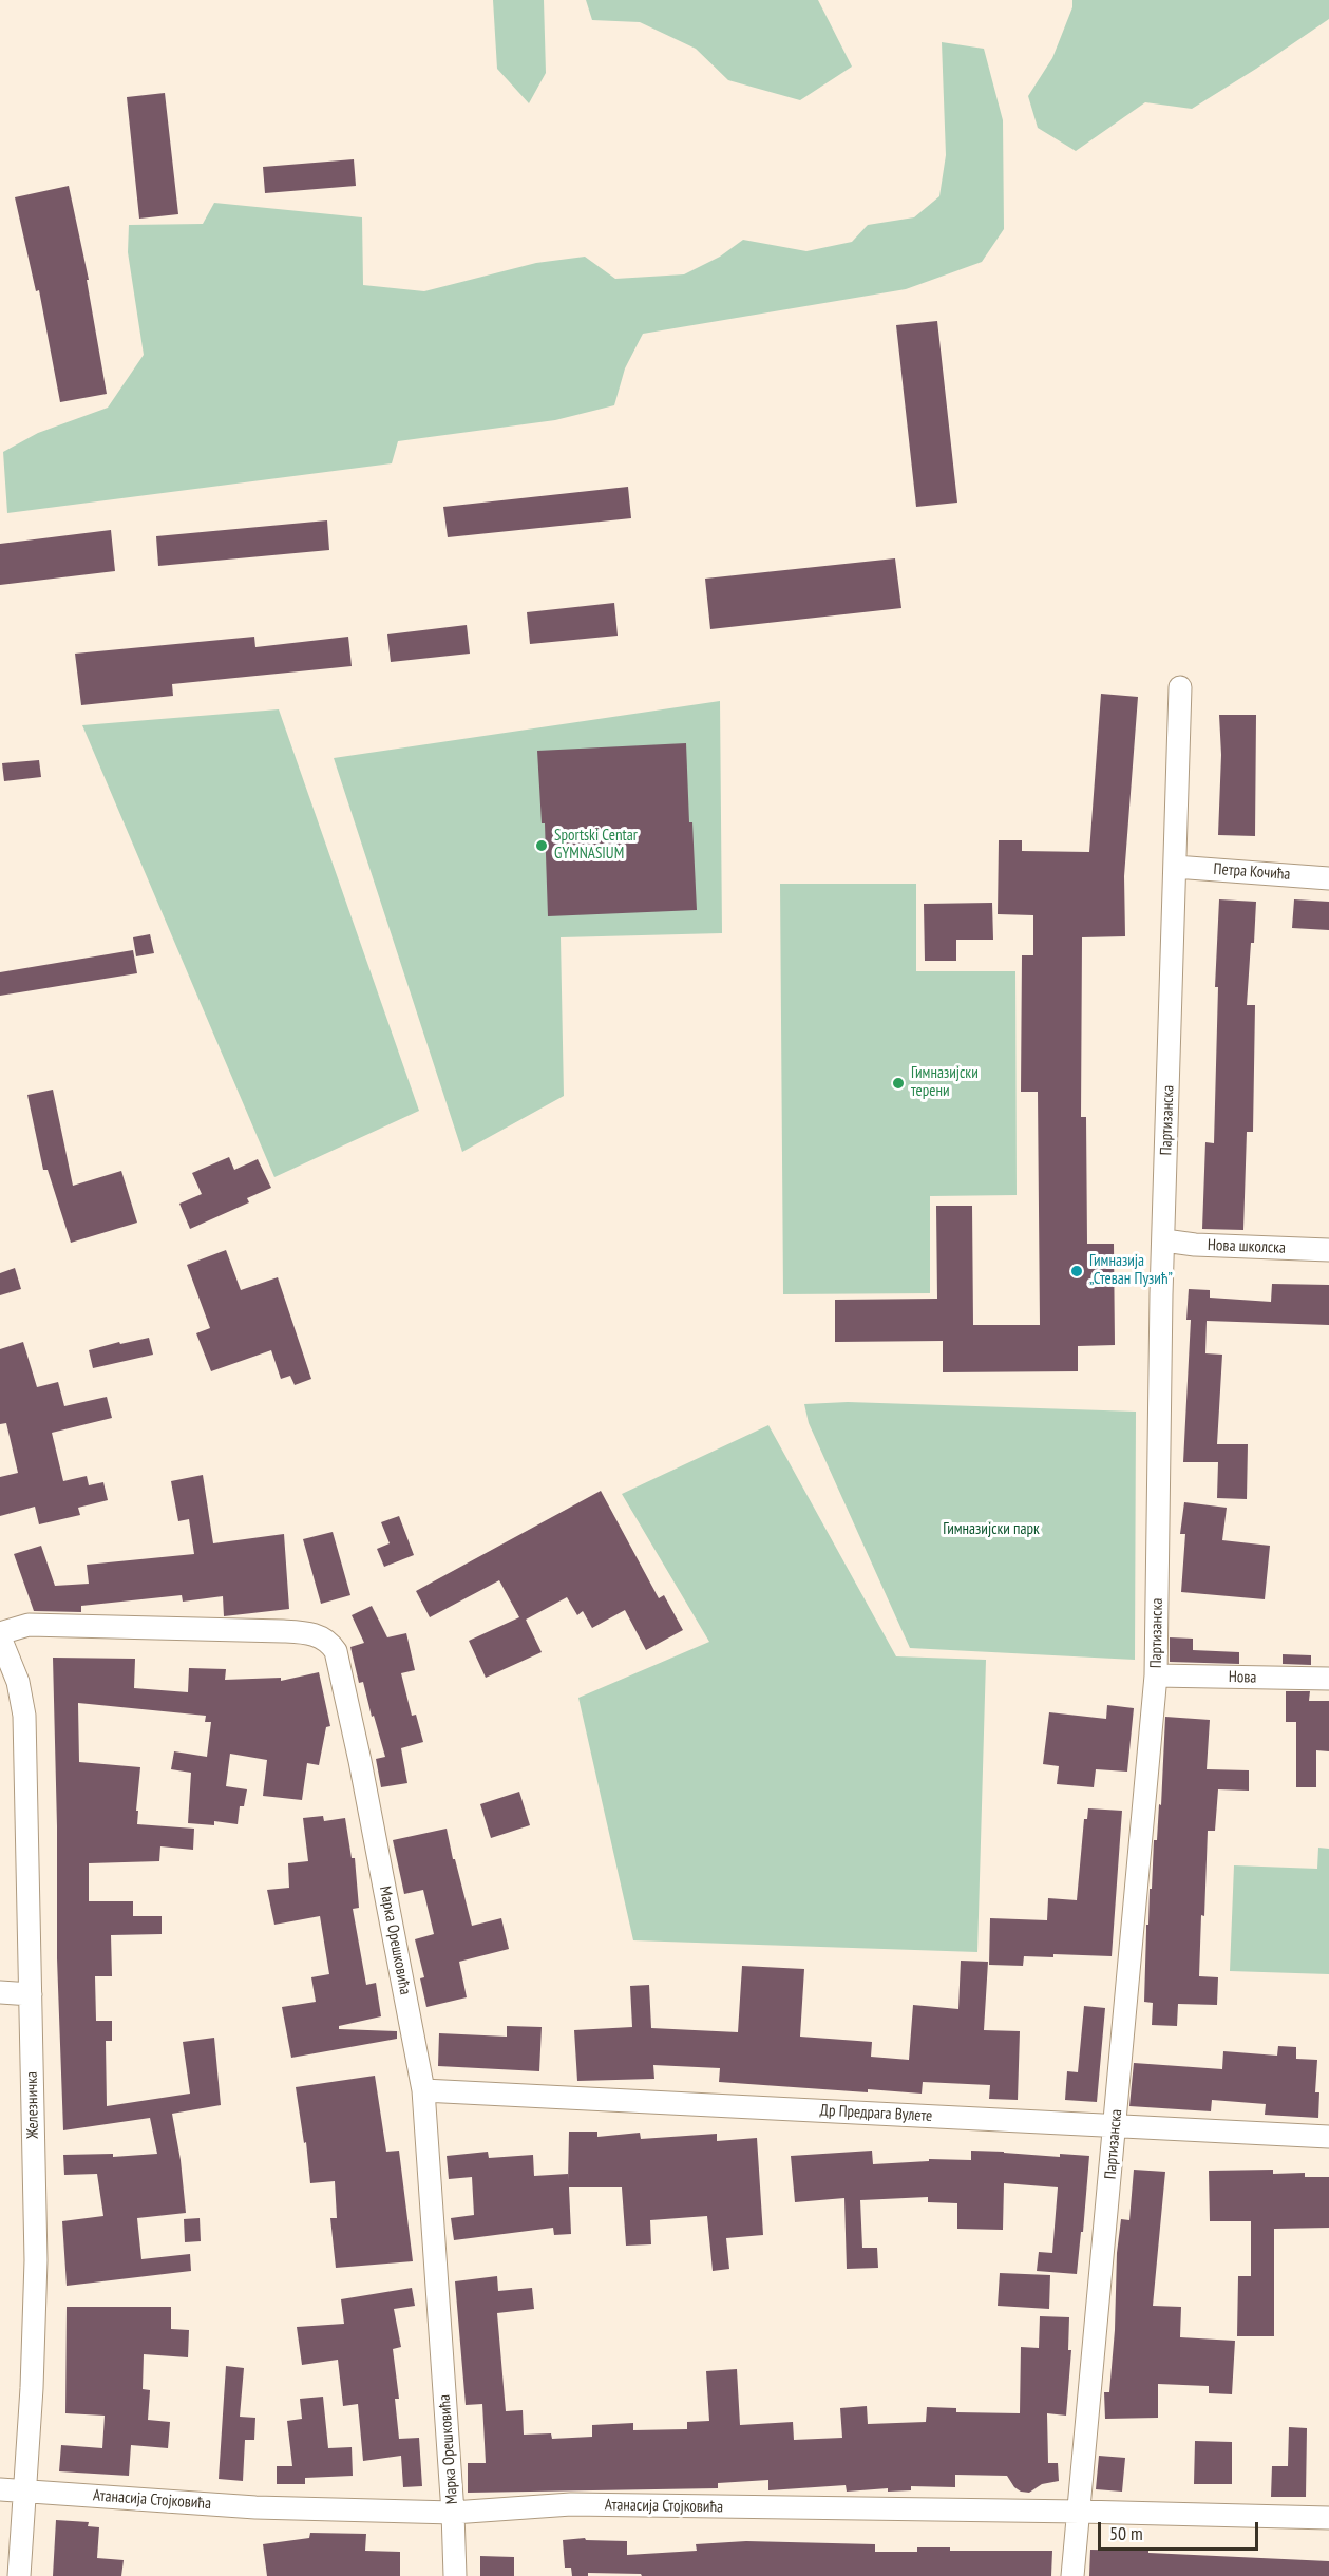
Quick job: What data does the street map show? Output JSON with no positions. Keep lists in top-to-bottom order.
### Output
{
  "streets": {
    "street": [
      "Петра Кочића",
      "Партизанска",
      "Нова школска",
      "Нова",
      "Марка Орешковића",
      "Железничка",
      "Др Предрага Вулете",
      "Атанасија Стојковића"
    ]
  },
  "crossings": [
    ["Петра Кочића", "Партизанска"],
    ["Партизанска", "Нова школска"],
    ["Партизанска", "Нова"],
    ["Партизанска", "Др Предрага Вулете"],
    ["Партизанска", "Атанасија Стојковића"],
    ["Марка Орешковића", "Железничка"],
    ["Марка Орешковића", "Др Предрага Вулете"],
    ["Марка Орешковића", "Атанасија Стојковића"],
    ["Железничка", "Атанасија Стојковића"]
  ],
  "parks": ["Гимназијски парк"],
  "places": ["Sportski Centar GYMNASIUM", "Гимназијски терени", "Гимназија „Стеван Пузић”"],
  "scale_bar": "50 m"
}
